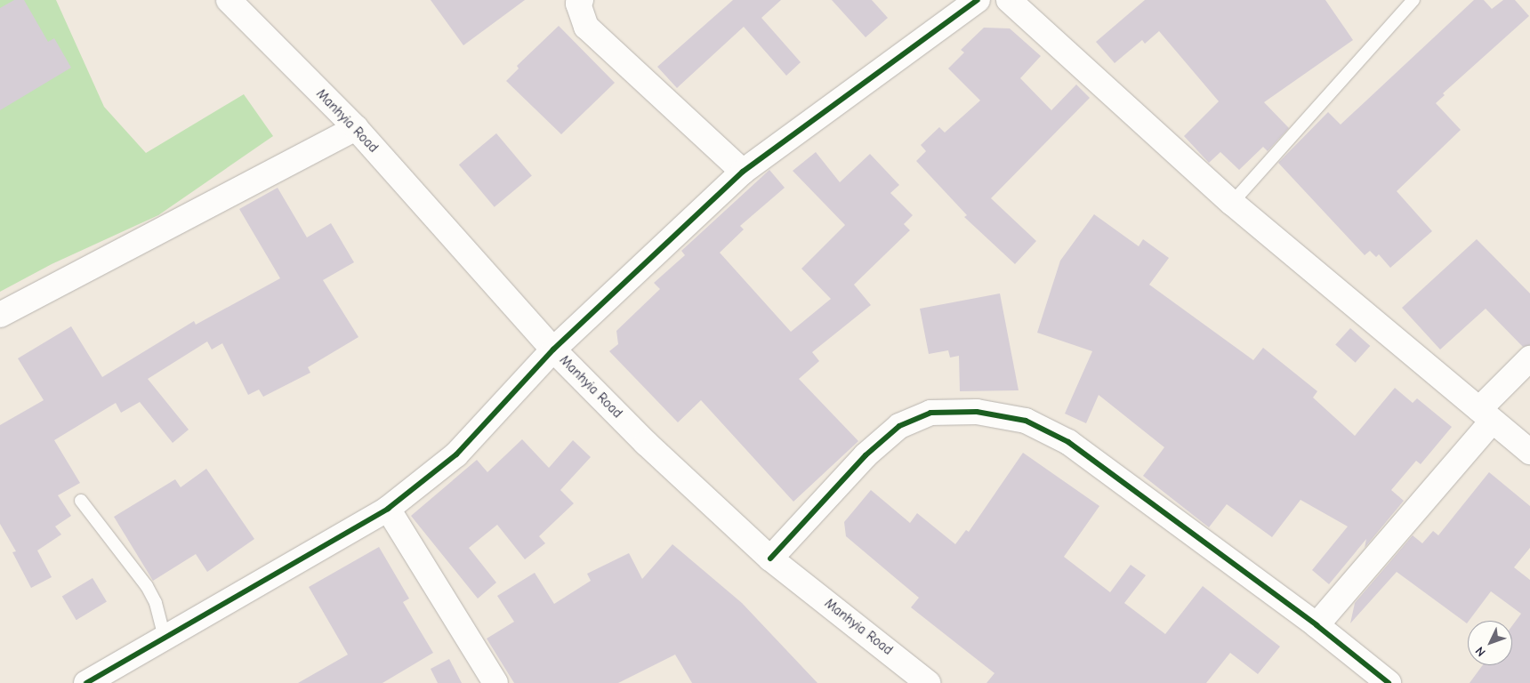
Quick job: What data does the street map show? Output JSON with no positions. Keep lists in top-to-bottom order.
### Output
{
  "streets": {
    "street": ["Manhyia Road"]
  },
  "north": "bottom left"
}
